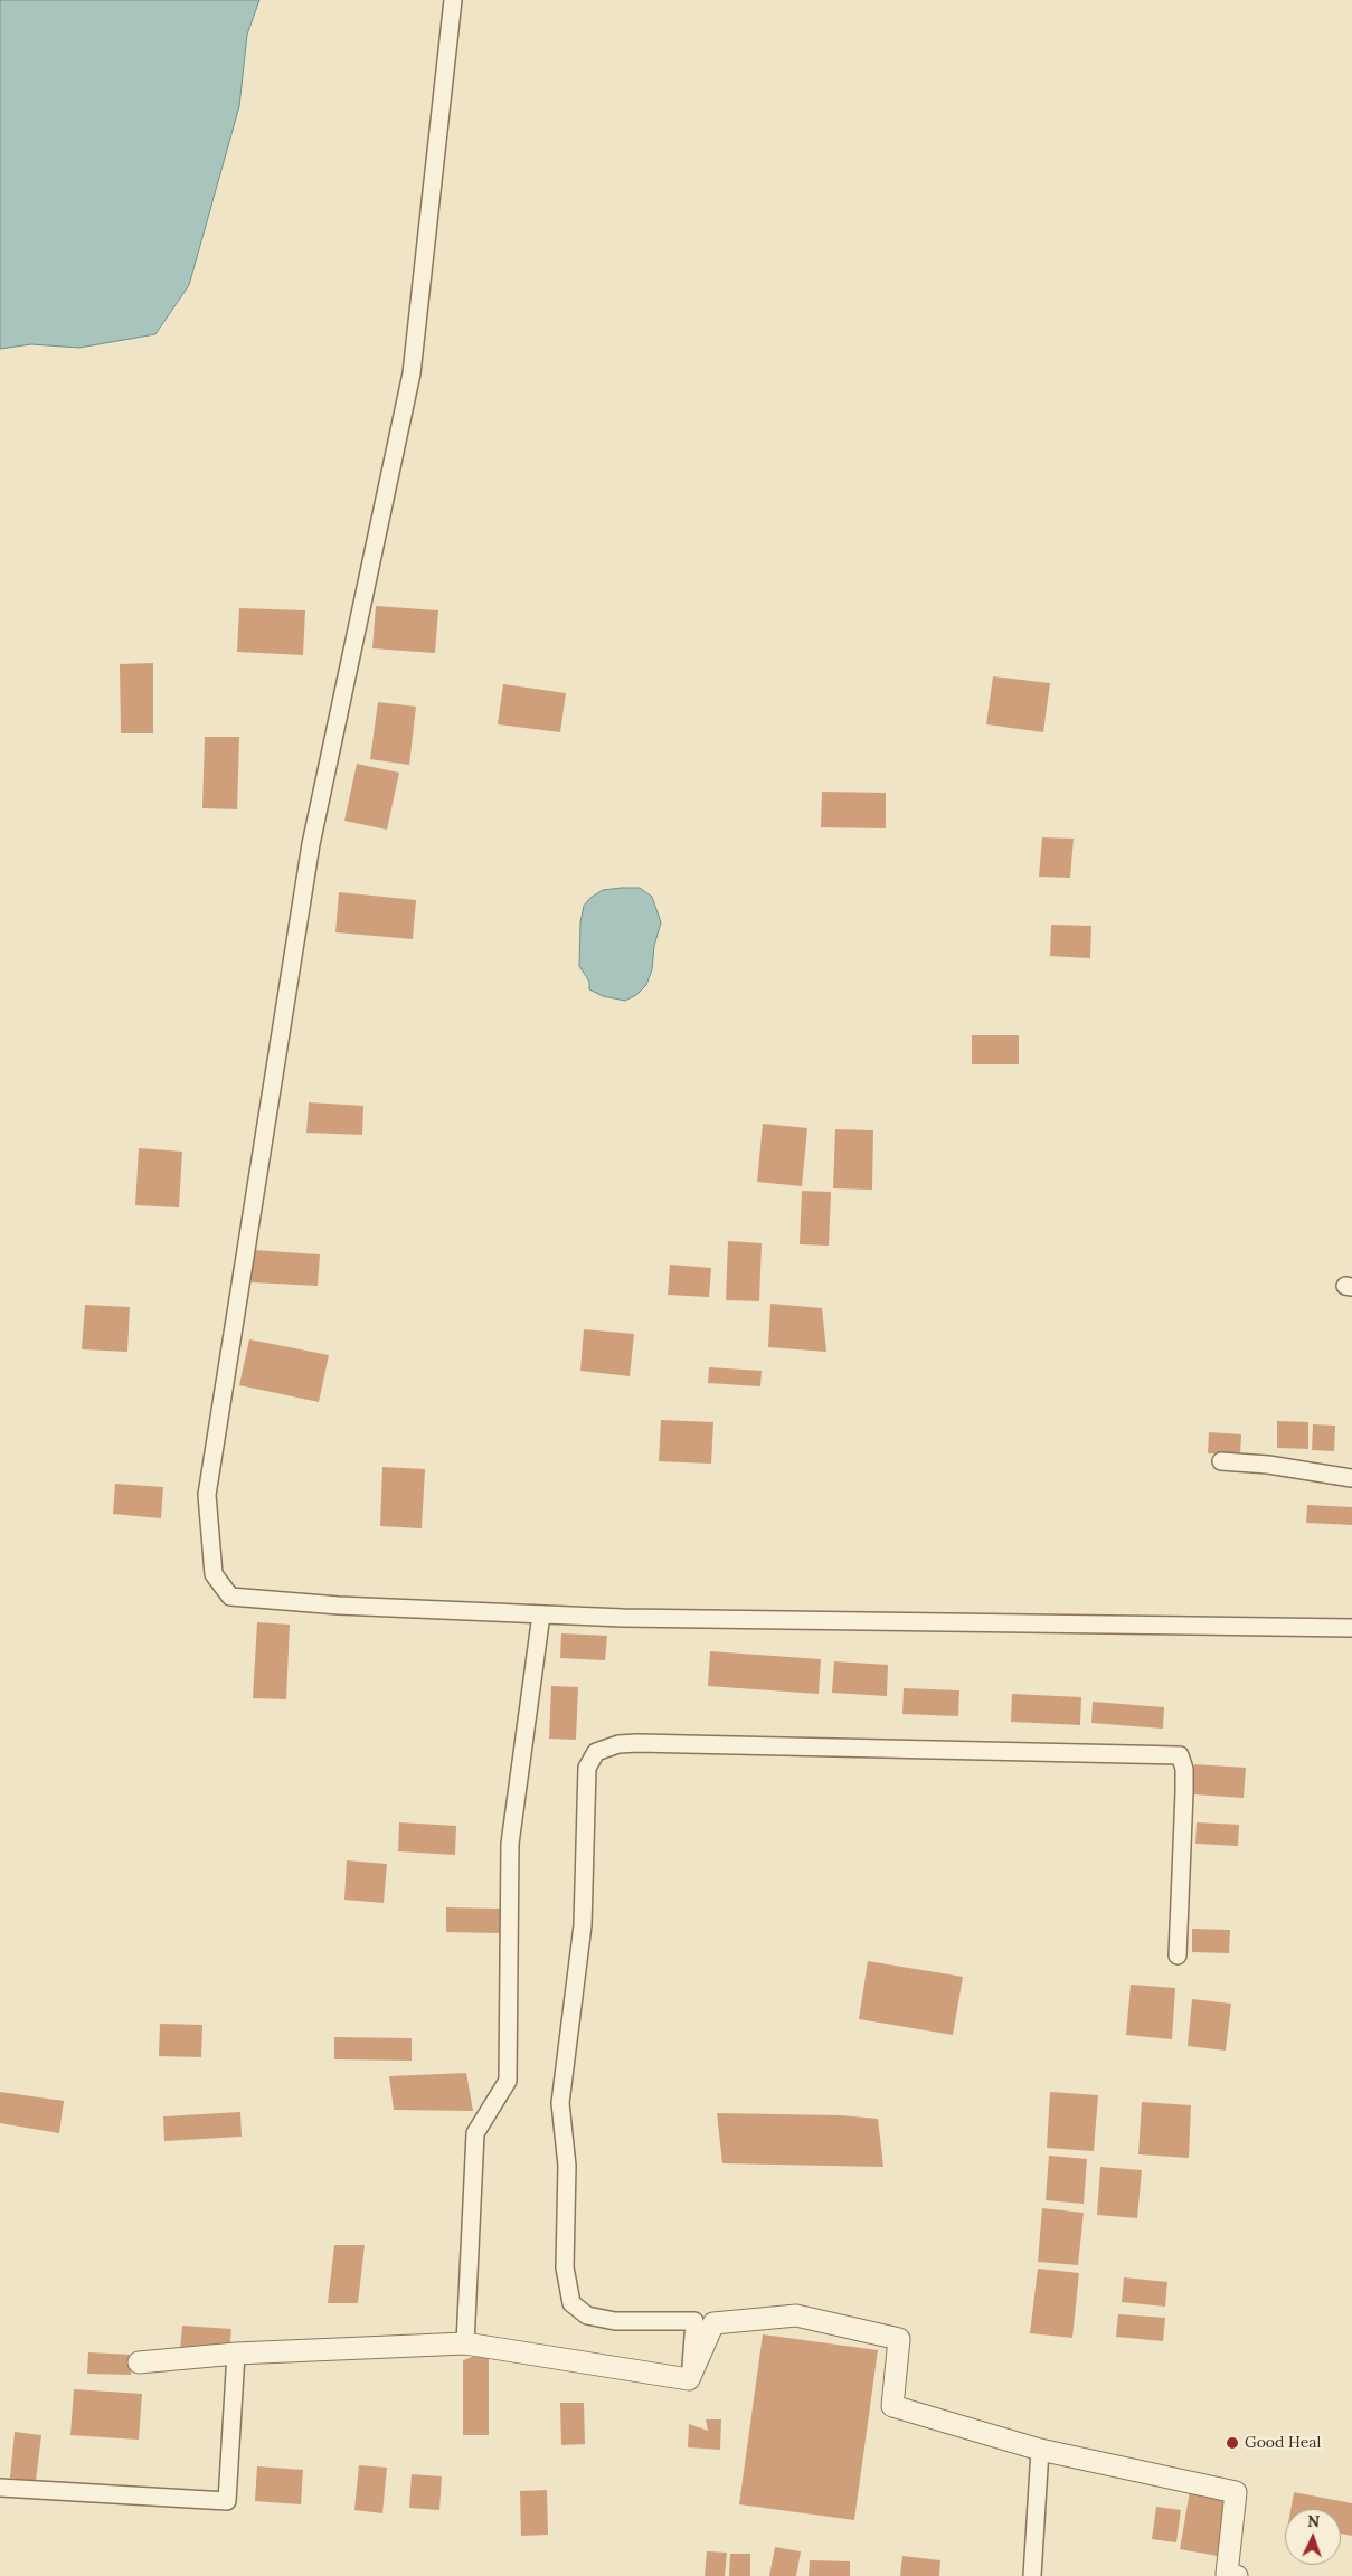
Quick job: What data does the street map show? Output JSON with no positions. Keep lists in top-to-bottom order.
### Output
{
  "places": ["Good Heal"],
  "north": "top"
}
